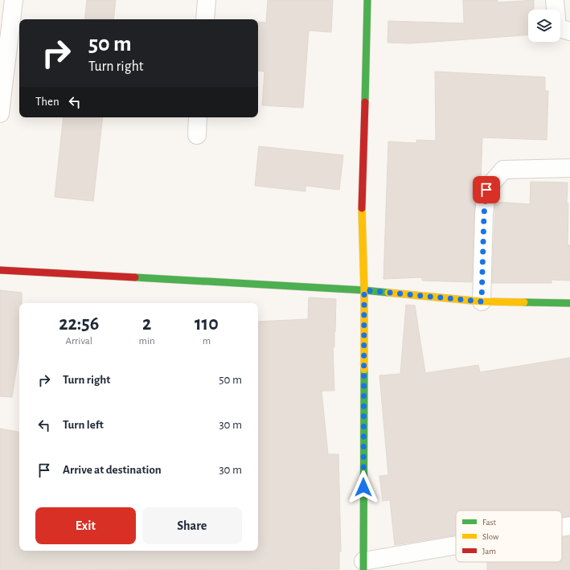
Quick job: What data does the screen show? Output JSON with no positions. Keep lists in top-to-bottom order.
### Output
{
  "legend": ["Fast", "Slow", "Jam"],
  "page": {
    "turn": ["50 m", "Turn right"],
    "then": "Then",
    "eta": [
      "22:56",
      "Arrival",
      "2",
      "min",
      "110",
      "m"
    ],
    "list": [
      {
        "name": "Turn right",
        "value": "50 m"
      },
      {
        "name": "Turn left",
        "value": "30 m"
      },
      {
        "name": "Arrive at destination",
        "value": "30 m"
      }
    ],
    "buttons": ["Exit", "Share"]
  }
}
